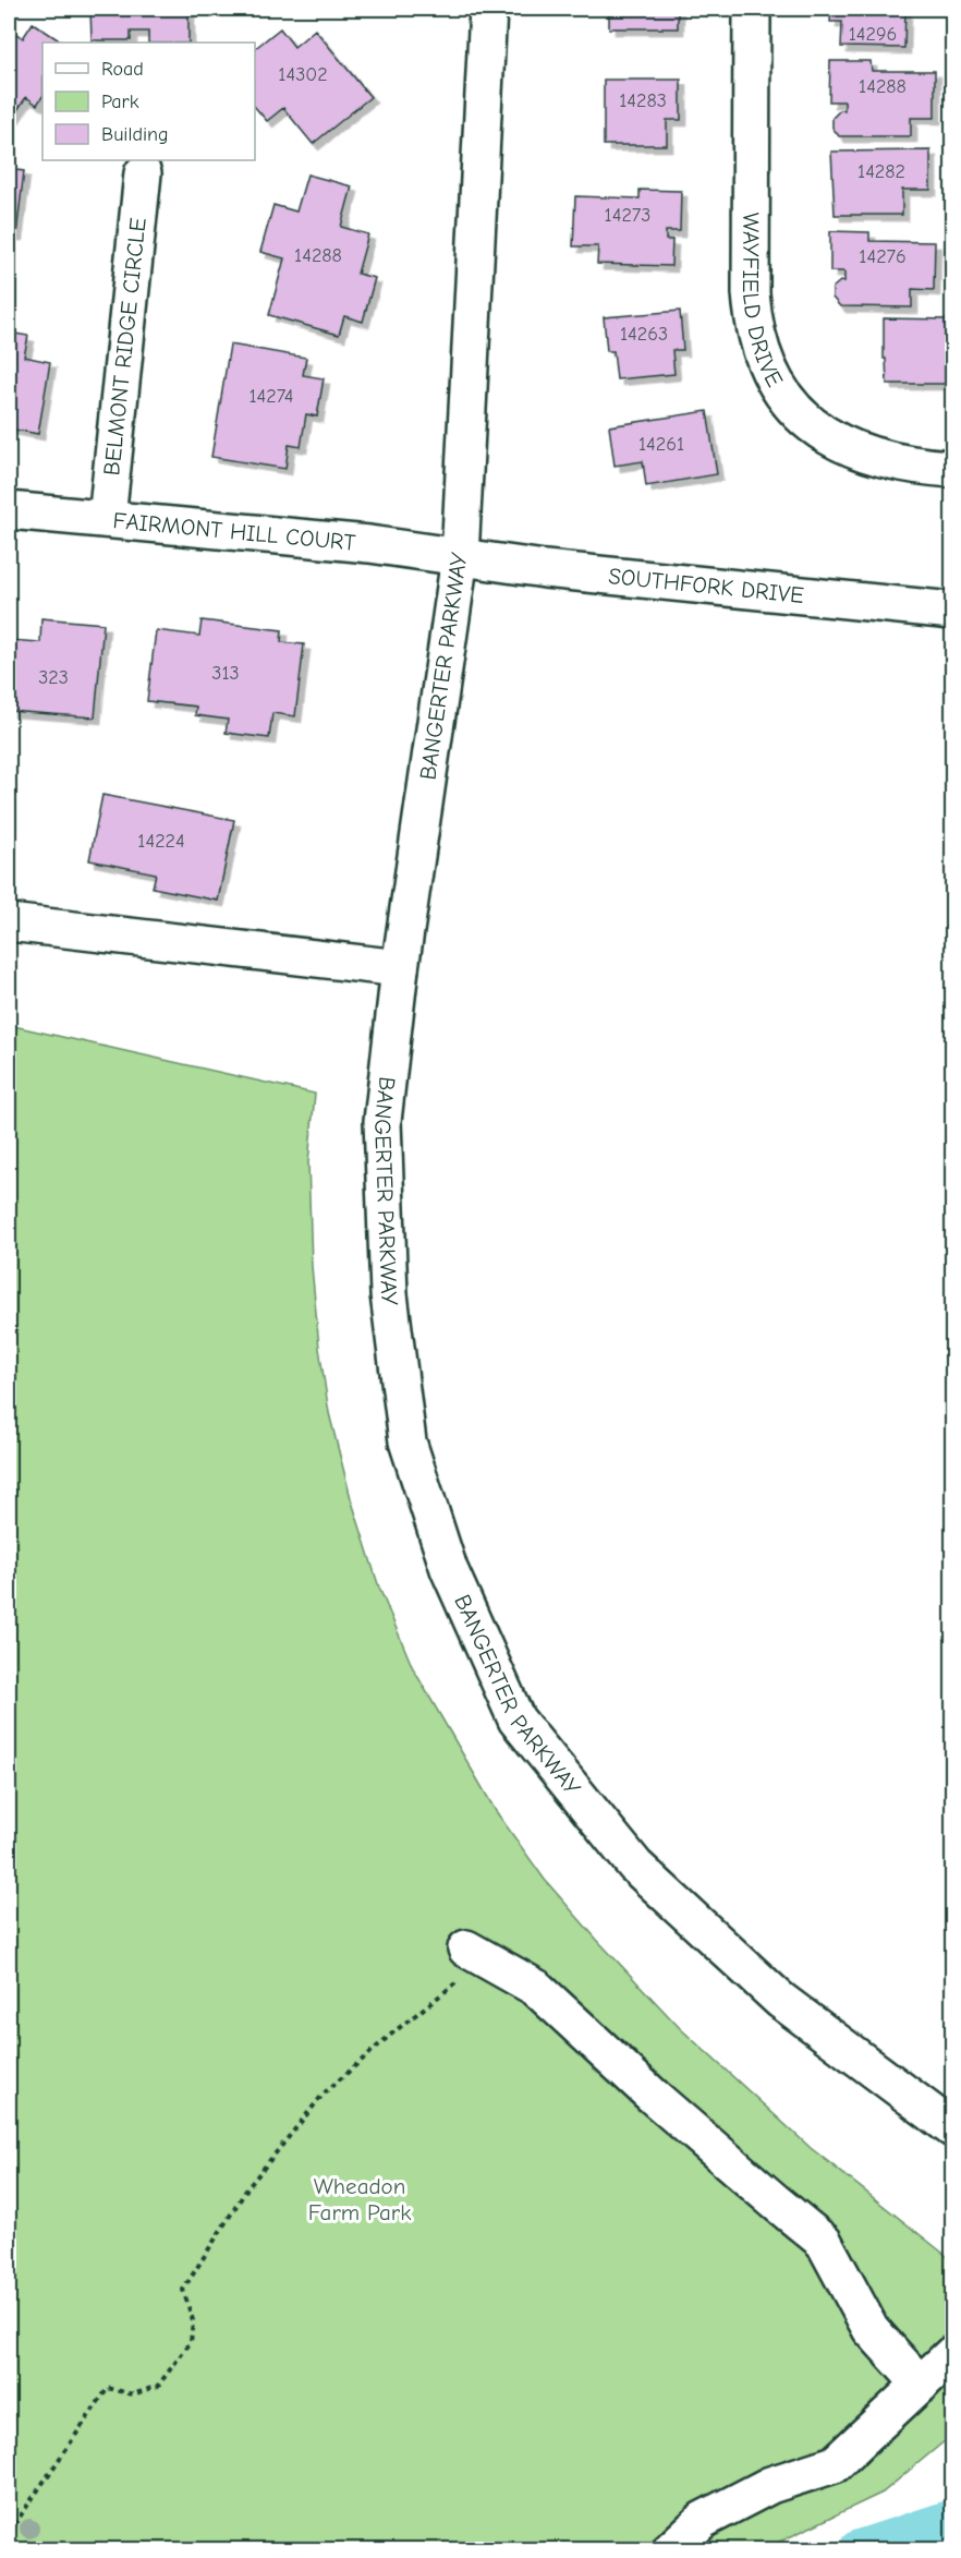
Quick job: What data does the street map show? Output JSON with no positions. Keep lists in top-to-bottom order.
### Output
{
  "streets": {
    "main road": [
      "WAYFIELD DRIVE",
      "BELMONT RIDGE CIRCLE",
      "FAIRMONT HILL COURT",
      "SOUTHFORK DRIVE",
      "BANGERTER PARKWAY"
    ]
  },
  "crossings": [
    ["BELMONT RIDGE CIRCLE", "FAIRMONT HILL COURT"],
    ["FAIRMONT HILL COURT", "SOUTHFORK DRIVE"],
    ["FAIRMONT HILL COURT", "BANGERTER PARKWAY"],
    ["SOUTHFORK DRIVE", "BANGERTER PARKWAY"]
  ],
  "parks": ["Wheadon Farm Park"],
  "house_numbers": [
    "14296",
    "14302",
    "14288",
    "14283",
    "14282",
    "14273",
    "14288",
    "14276",
    "14263",
    "14274",
    "14261",
    "313",
    "323",
    "14224"
  ],
  "legend": ["Road", "Park", "Building"]
}
